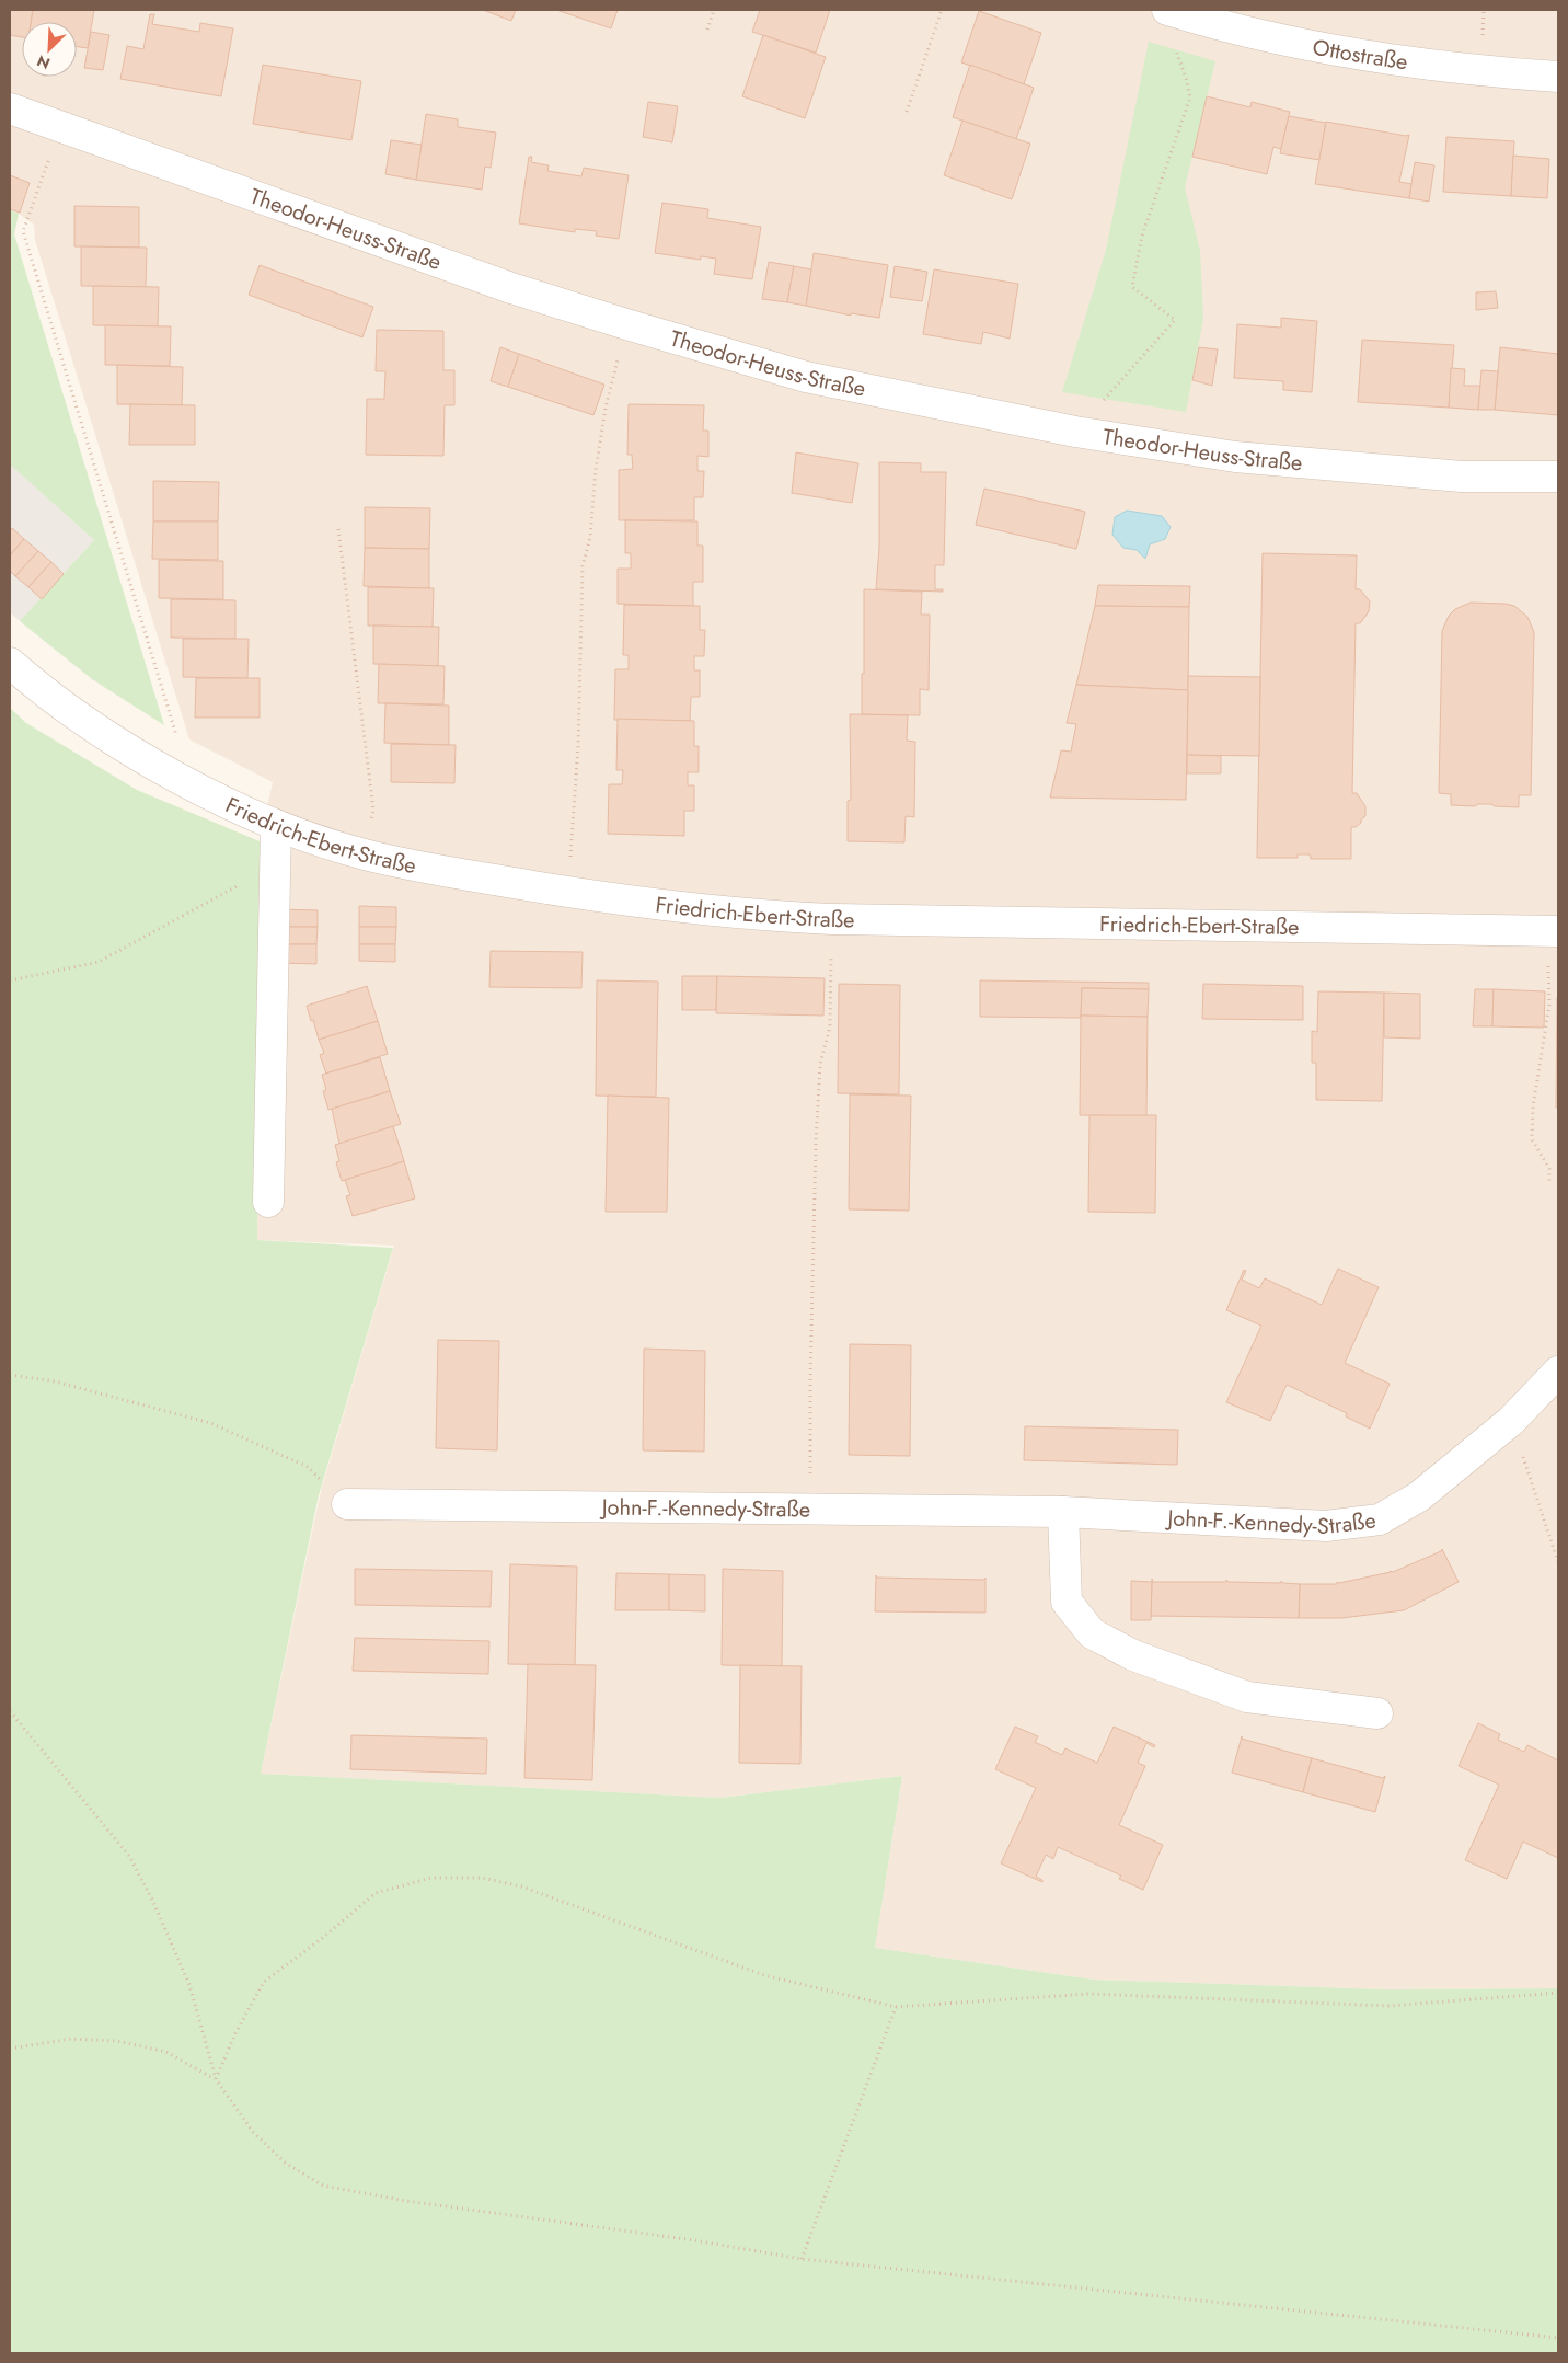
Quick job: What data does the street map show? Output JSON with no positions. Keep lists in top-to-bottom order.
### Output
{
  "streets": {
    "street": [
      "Ottostraße",
      "Theodor-Heuss-Straße",
      "Friedrich-Ebert-Straße",
      "John-F.-Kennedy-Straße"
    ]
  },
  "north": "bottom left"
}
